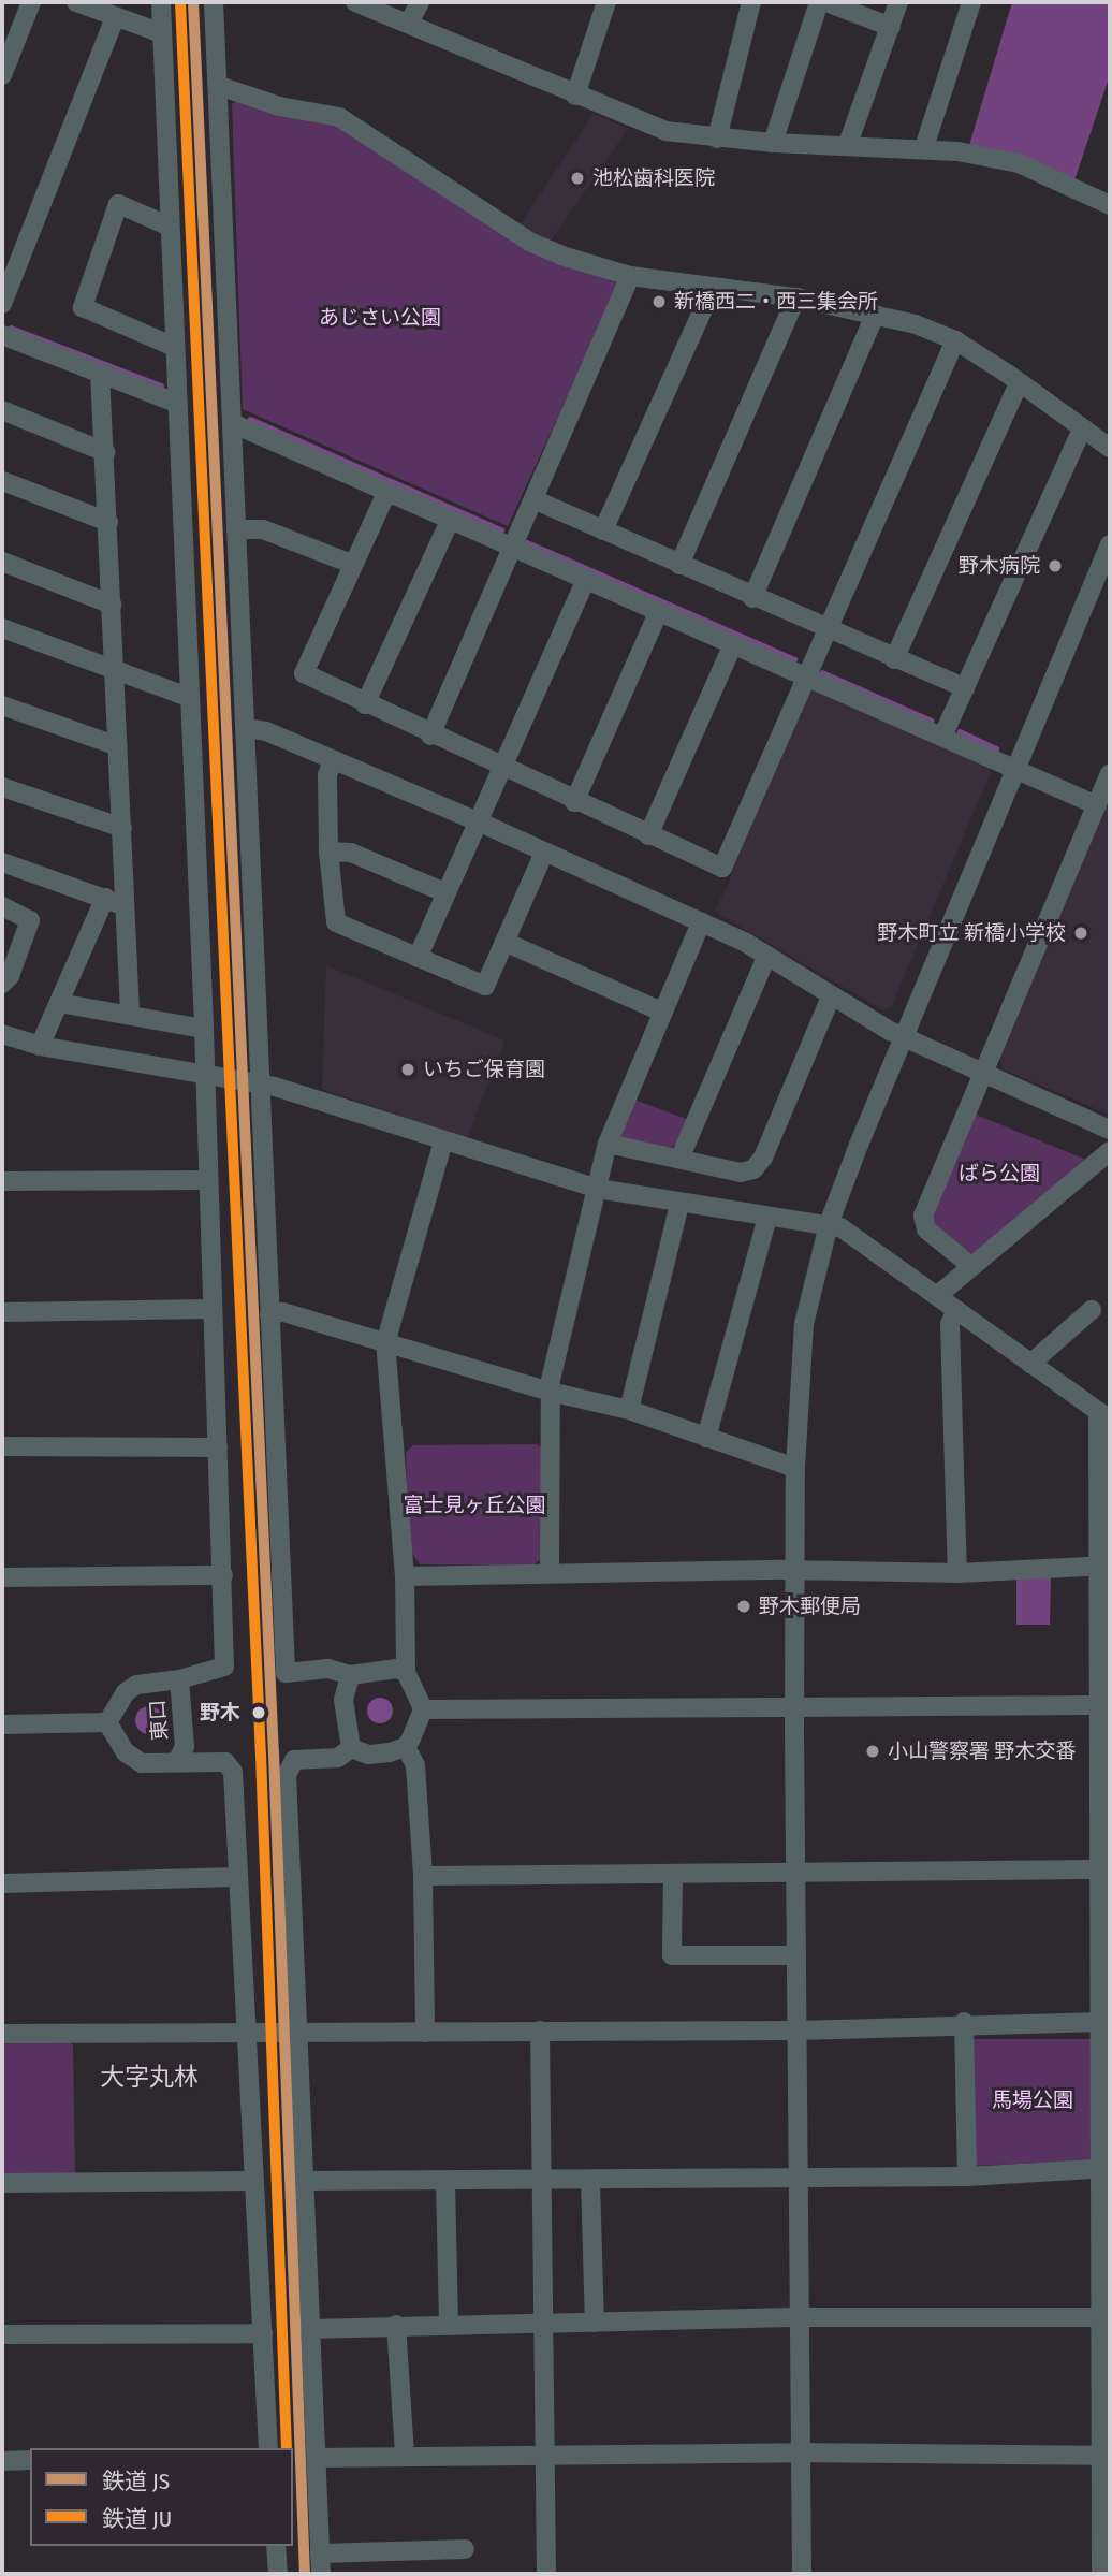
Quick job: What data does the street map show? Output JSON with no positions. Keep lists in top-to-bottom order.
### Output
{
  "streets": {
    "street": ["東口"]
  },
  "districts": ["大字丸林"],
  "parks": [
    "あじさい公園",
    "ばら公園",
    "富士見ヶ丘公園",
    "馬場公園"
  ],
  "places": [
    "池松歯科医院",
    "新橋西二・西三集会所",
    "野木病院",
    "野木町立 新橋小学校",
    "いちご保育園",
    "野木郵便局",
    "野木",
    "小山警察署 野木交番"
  ],
  "lines": ["rail line JS", "rail line JU"],
  "legend": ["鉄道 JS", "鉄道 JU"]
}
